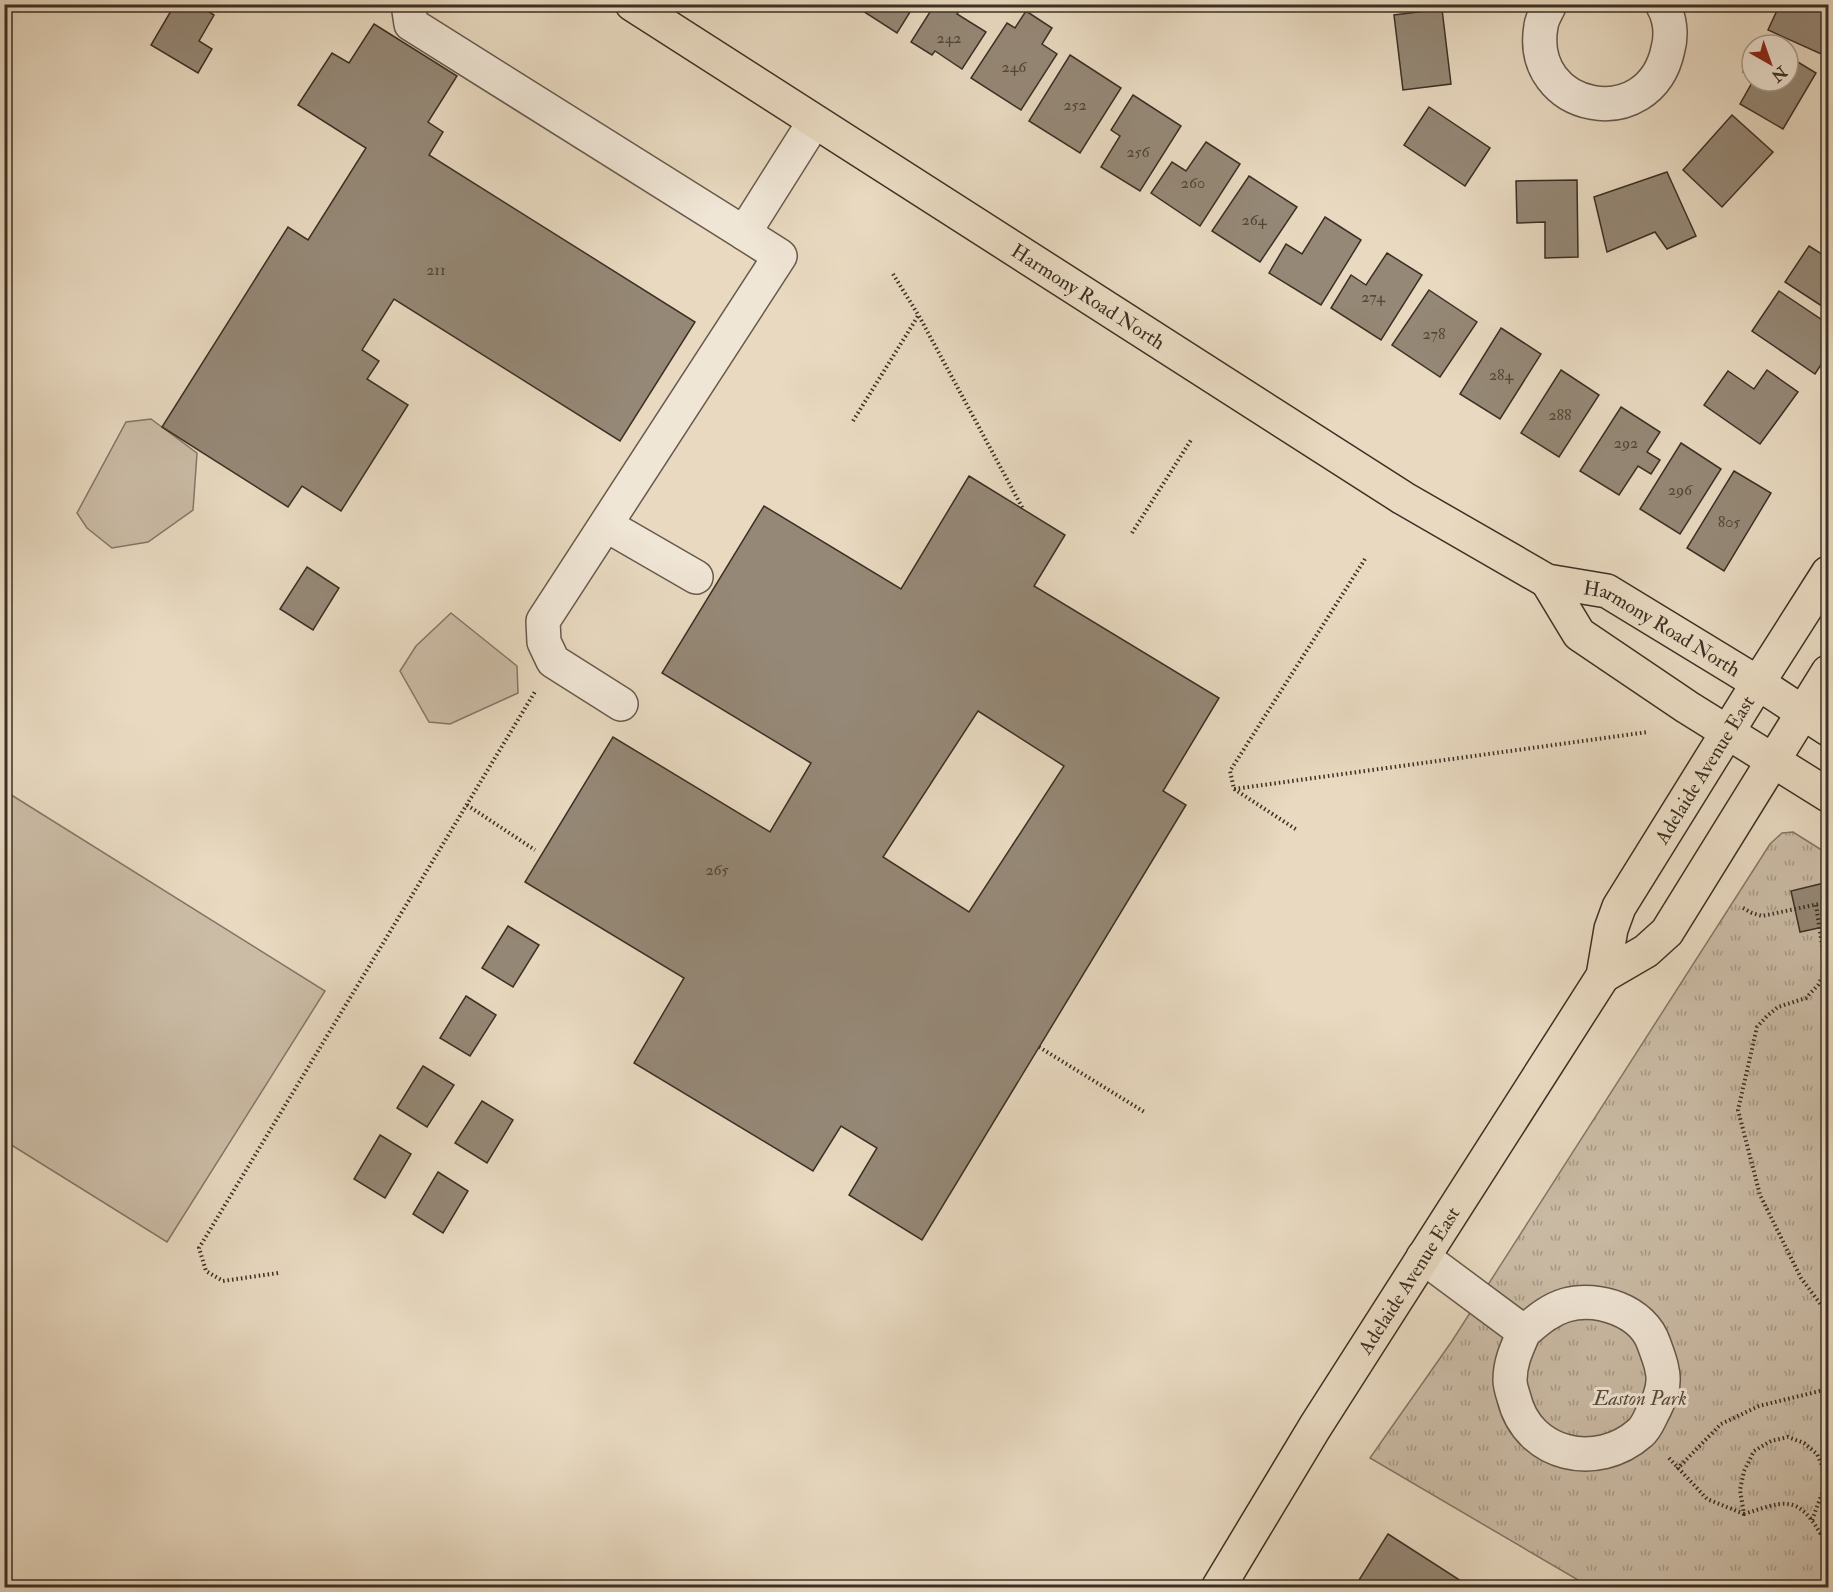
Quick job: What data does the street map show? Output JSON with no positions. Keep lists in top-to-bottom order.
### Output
{
  "streets": {
    "main road": ["Harmony Road North", "Adelaide Avenue East"]
  },
  "crossings": [
    ["Harmony Road North", "Adelaide Avenue East"]
  ],
  "parks": ["Easton Park"],
  "house_numbers": [
    "242",
    "246",
    "252",
    "256",
    "260",
    "264",
    "211",
    "274",
    "278",
    "284",
    "288",
    "292",
    "296",
    "805",
    "265"
  ],
  "north": "bottom right"
}
